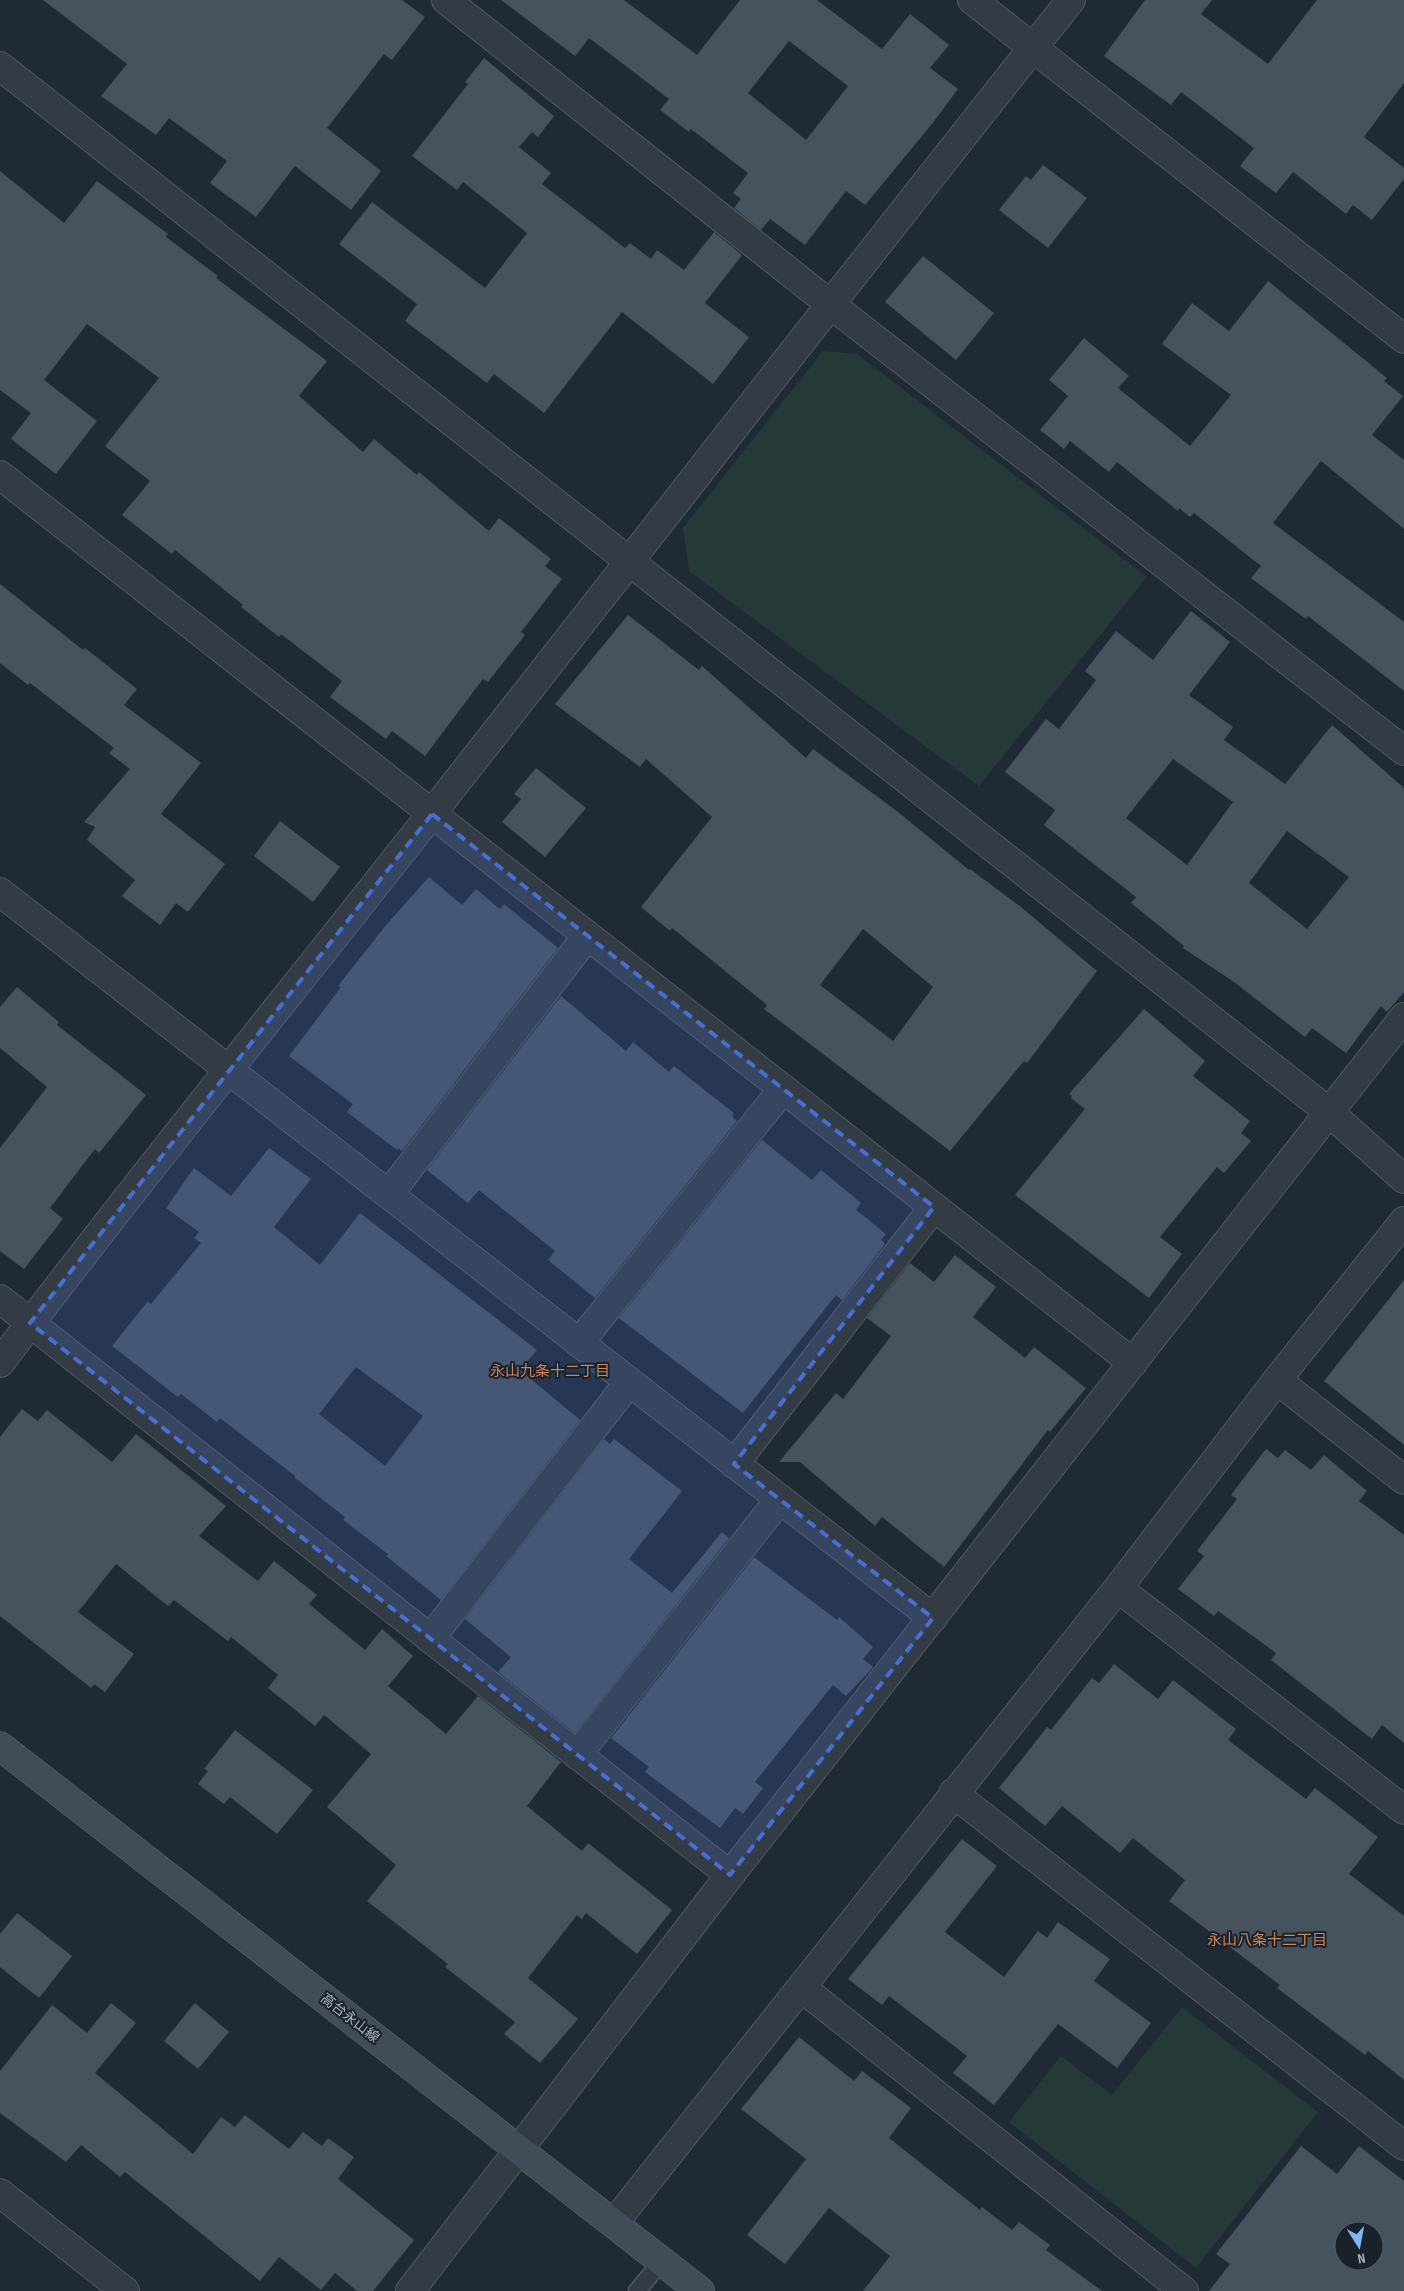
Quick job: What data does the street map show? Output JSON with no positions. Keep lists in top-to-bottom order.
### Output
{
  "streets": {
    "street": ["高台永山線"]
  },
  "districts": ["永山九条十二丁目", "永山八条十二丁目"],
  "north": "bottom"
}
